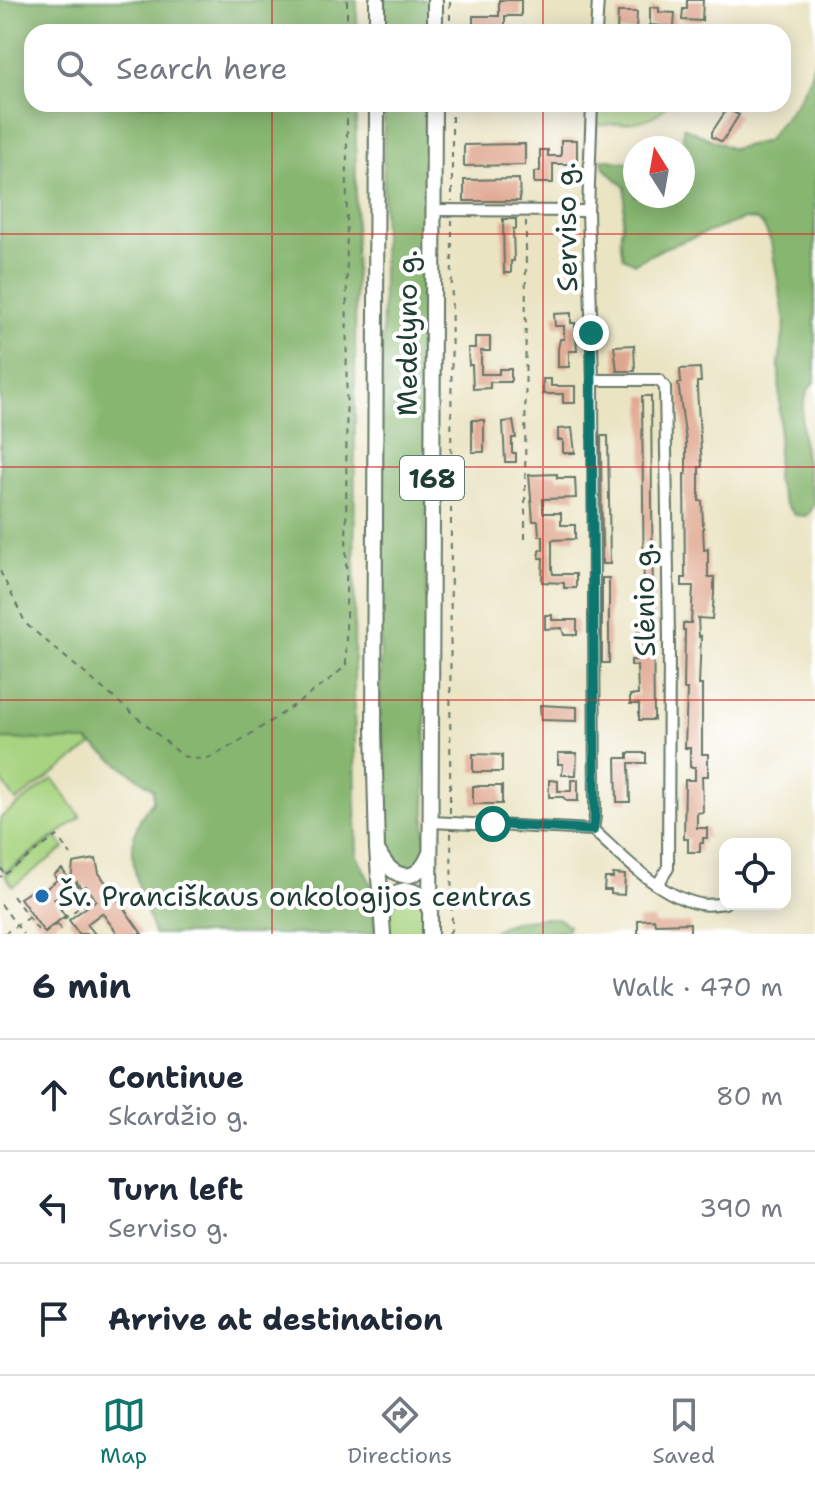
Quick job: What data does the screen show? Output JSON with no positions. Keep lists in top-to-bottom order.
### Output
{
  "streets": {
    "main road": ["Medelyno g.", "168"],
    "street": ["Serviso g.", "Slėnio g."]
  },
  "crossings": [
    ["Serviso g.", "Slėnio g."],
    ["Medelyno g.", "168"]
  ],
  "places": ["Šv. Pranciškaus onkologijos centras"],
  "north": "top",
  "page": {
    "search": "Search here",
    "heading": ["6 min", "Walk · 470 m"],
    "list": [
      ["Continue", "Skardžio g.", "80 m"],
      ["Turn left", "Serviso g.", "390 m"],
      "Arrive at destination"
    ],
    "nav": ["Map", "Directions", "Saved"]
  }
}
